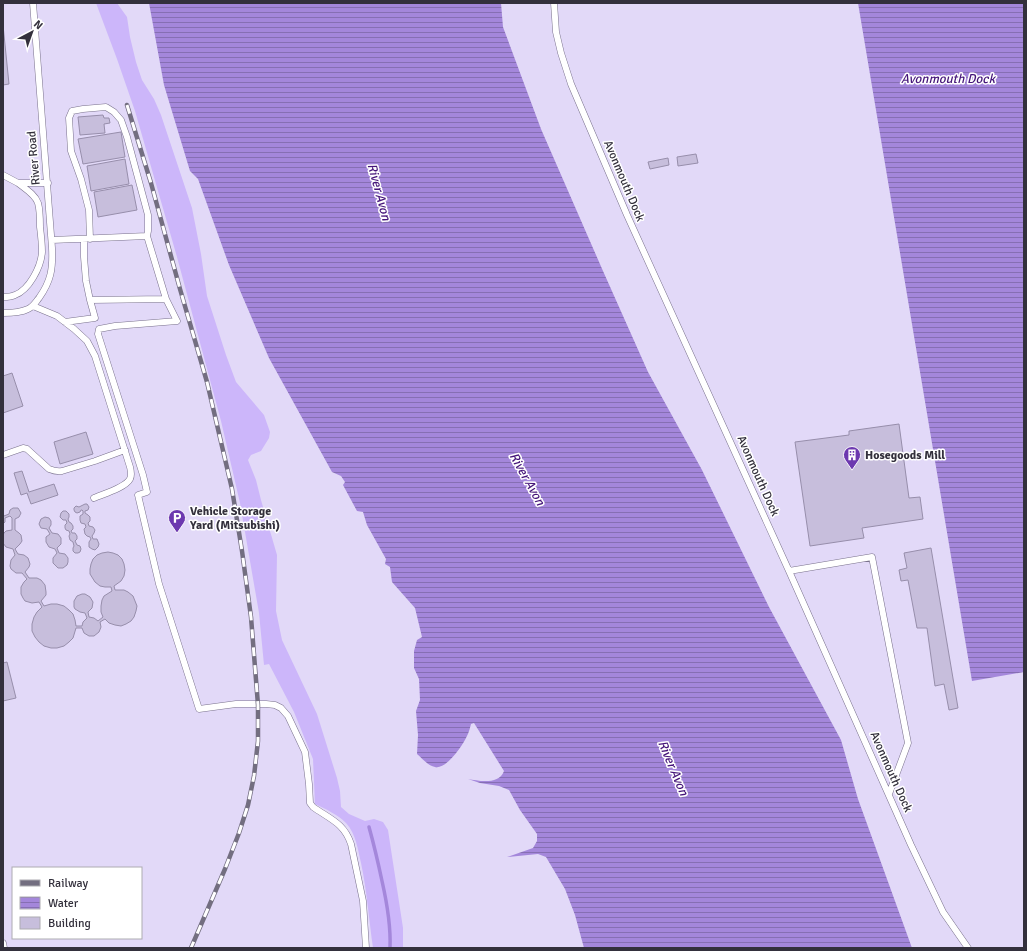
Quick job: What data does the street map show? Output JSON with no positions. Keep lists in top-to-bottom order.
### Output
{
  "streets": {
    "lane": ["River Road", "Avonmouth Dock"]
  },
  "water": ["Avonmouth Dock", "River Avon"],
  "places": {
    "building": ["Hosegoods Mill"],
    "parking": ["Vehicle Storage Yard (Mitsubishi)"]
  },
  "legend": ["Railway", "Water", "Building"],
  "north": "top right"
}
